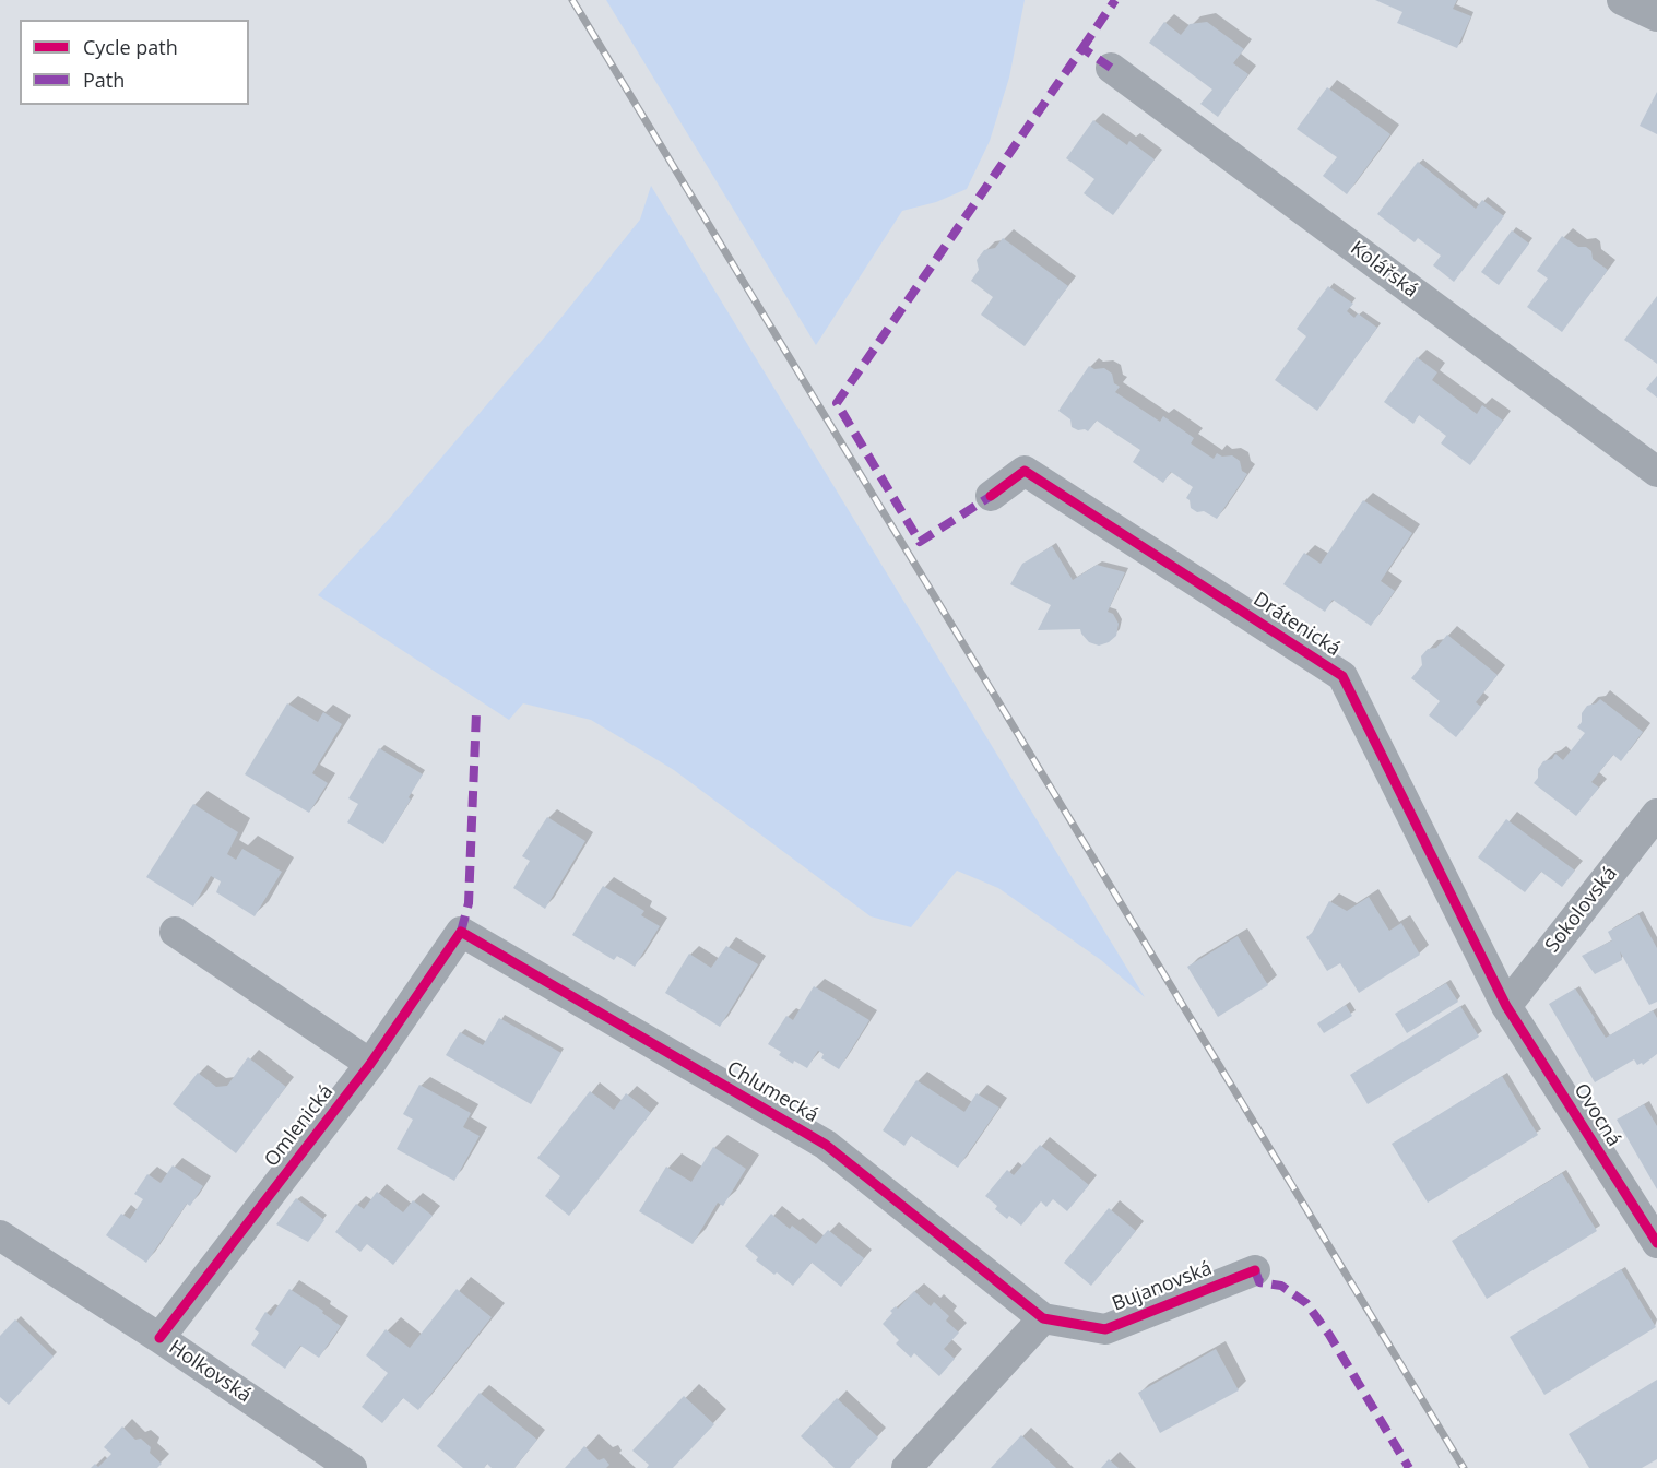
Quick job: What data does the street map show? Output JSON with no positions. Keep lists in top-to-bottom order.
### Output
{
  "streets": {
    "street": [
      "Kolářská",
      "Drátenická",
      "Sokolovská",
      "Chlumecká",
      "Ovocná",
      "Omlenická",
      "Bujanovská",
      "Holkovská"
    ]
  },
  "crossings": [
    ["Drátenická", "Sokolovská"],
    ["Drátenická", "Ovocná"],
    ["Sokolovská", "Ovocná"],
    ["Chlumecká", "Omlenická"],
    ["Chlumecká", "Bujanovská"],
    ["Omlenická", "Holkovská"]
  ],
  "legend": ["Cycle path", "Path"]
}
